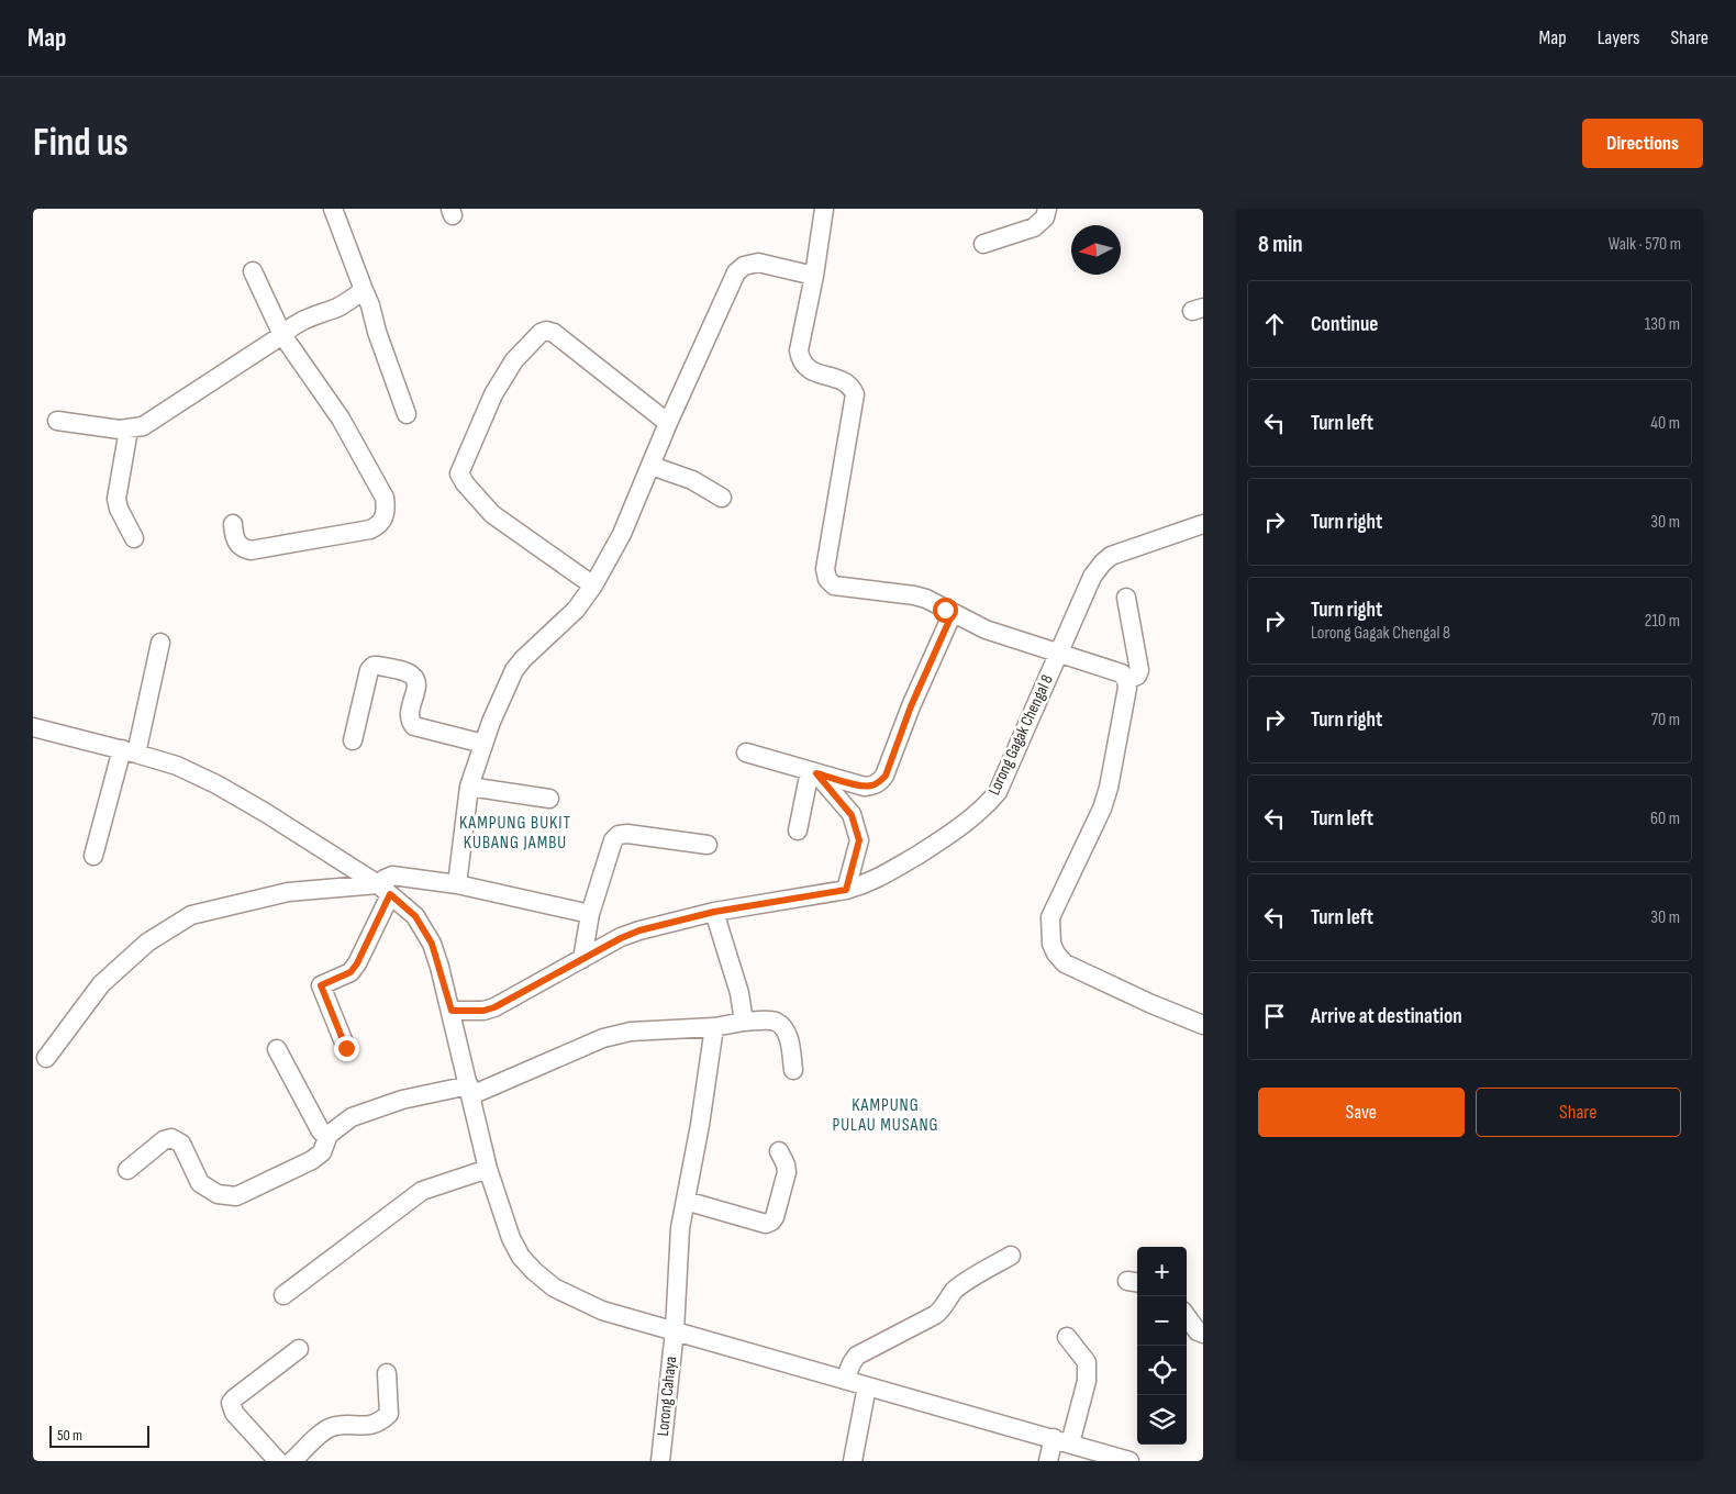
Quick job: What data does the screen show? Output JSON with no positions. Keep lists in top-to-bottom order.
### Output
{
  "streets": {
    "street": ["Lorong Gagak Chengal 8", "Lorong Cahaya"]
  },
  "districts": ["KAMPUNG BUKIT KUBANG JAMBU", "KAMPUNG PULAU MUSANG"],
  "scale_bar": "50 m",
  "north": "left",
  "page": {
    "header": "Map",
    "nav": ["Map", "Layers", "Share"],
    "buttons": [
      "Directions",
      ["Save", "Share"]
    ],
    "title": "Find us",
    "heading": ["8 min", "Walk · 570 m"],
    "list": [
      ["Continue", "130 m"],
      ["Turn left", "40 m"],
      ["Turn right", "30 m"],
      ["Turn right", "Lorong Gagak Chengal 8", "210 m"],
      ["Turn right", "70 m"],
      ["Turn left", "60 m"],
      ["Turn left", "30 m"],
      "Arrive at destination"
    ],
    "map_buttons": ["+", "−"],
    "scale": "50 m"
  }
}
